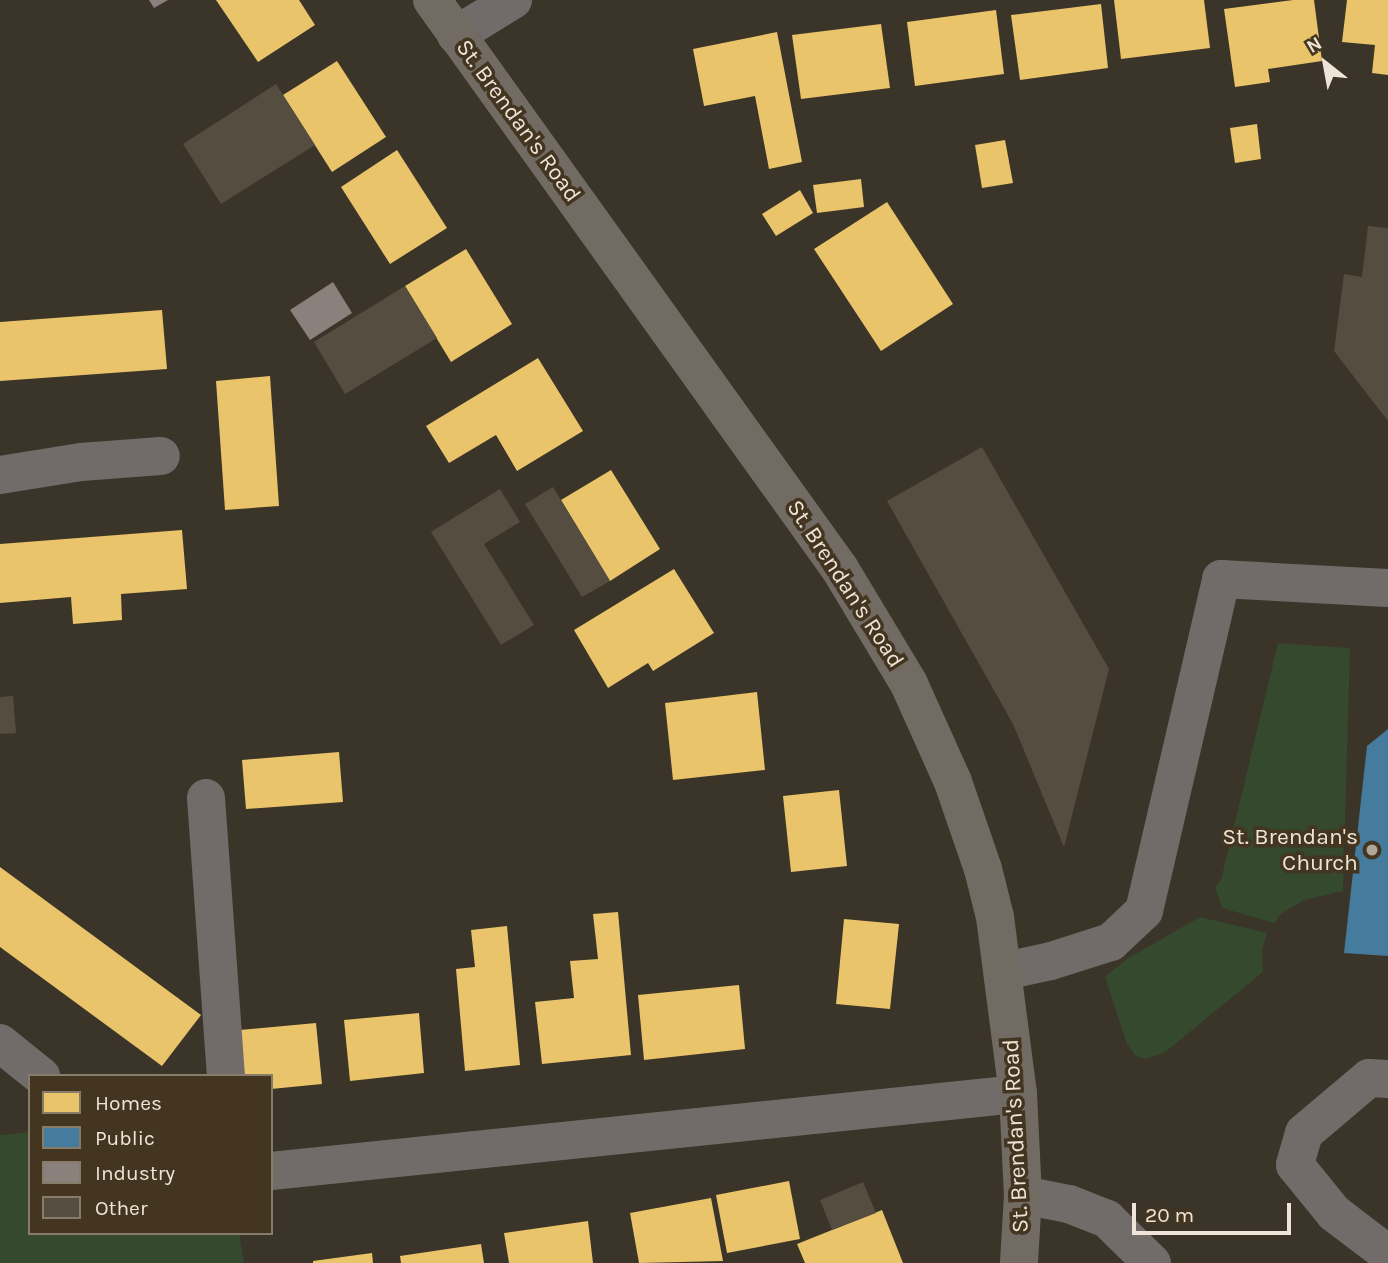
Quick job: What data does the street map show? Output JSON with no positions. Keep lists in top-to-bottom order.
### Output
{
  "streets": {
    "main road": ["St. Brendan's Road"]
  },
  "places": ["St. Brendan's Church"],
  "legend": [
    "Homes",
    "Public",
    "Industry",
    "Other"
  ],
  "scale_bar": "20 m",
  "north": "top left"
}
